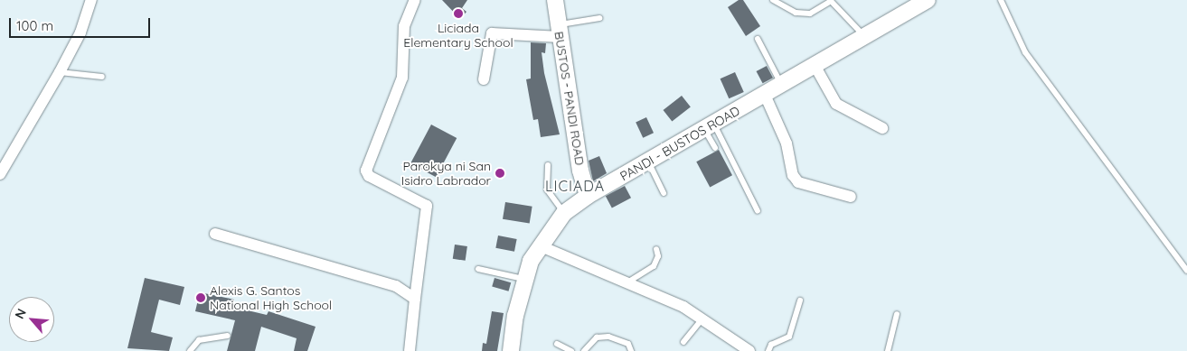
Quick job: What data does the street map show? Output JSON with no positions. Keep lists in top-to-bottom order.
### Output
{
  "streets": {
    "main road": ["BUSTOS - PANDI ROAD", "PANDI - BUSTOS ROAD"]
  },
  "crossings": [
    ["BUSTOS - PANDI ROAD", "PANDI - BUSTOS ROAD"]
  ],
  "districts": ["LICIADA"],
  "places": ["Liciada Elementary School", "Parokya ni San Isidro Labrador", "Alexis G. Santos National High School"],
  "scale_bar": "100 m",
  "north": "top left"
}
